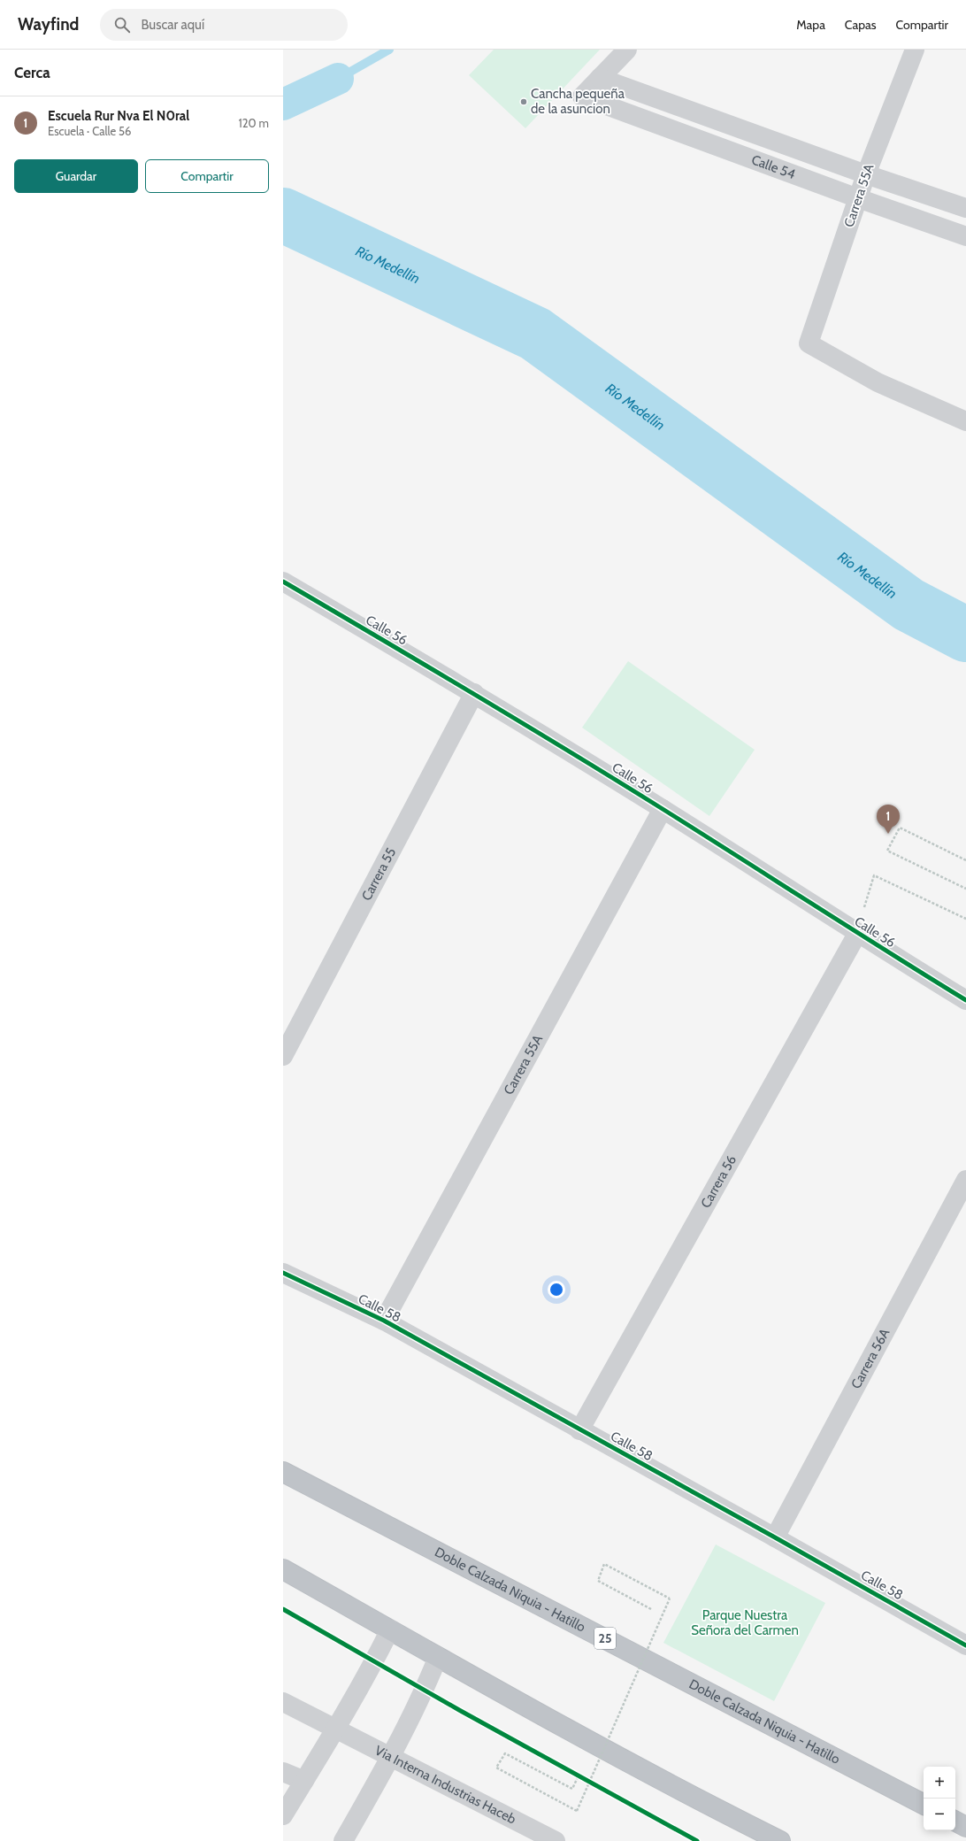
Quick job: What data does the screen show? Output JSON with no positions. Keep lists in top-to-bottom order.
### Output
{
  "streets": {
    "highway": ["Doble Calzada Niquia - Hatillo", "25"],
    "street": [
      "Calle 54",
      "Carrera 55A",
      "Calle 56",
      "Carrera 55",
      "Carrera 56",
      "Calle 58",
      "Carrera 56A",
      "Via Interna Industrias Haceb"
    ]
  },
  "crossings": [
    ["Calle 54", "Carrera 55A"],
    ["Carrera 55A", "Calle 56"],
    ["Carrera 55A", "Calle 58"],
    ["Calle 56", "Carrera 55"],
    ["Calle 56", "Carrera 56"],
    ["Carrera 56", "Calle 58"],
    ["Calle 58", "Carrera 56A"]
  ],
  "water": ["Río Medellín"],
  "parks": ["Parque Nuestra Señora del Carmen"],
  "places": ["Cancha pequeña de la asuncion"],
  "page": {
    "header": "Wayfind",
    "search": "Buscar aquí",
    "nav": ["Mapa", "Capas", "Compartir"],
    "heading": "Cerca",
    "list": [
      {
        "mark": "1",
        "name": "Escuela Rur Nva El N0ral",
        "note": "Escuela · Calle 56",
        "value": "120 m"
      }
    ],
    "buttons": ["Guardar", "Compartir"],
    "pins": "1",
    "map_buttons": ["+", "−"]
  }
}
